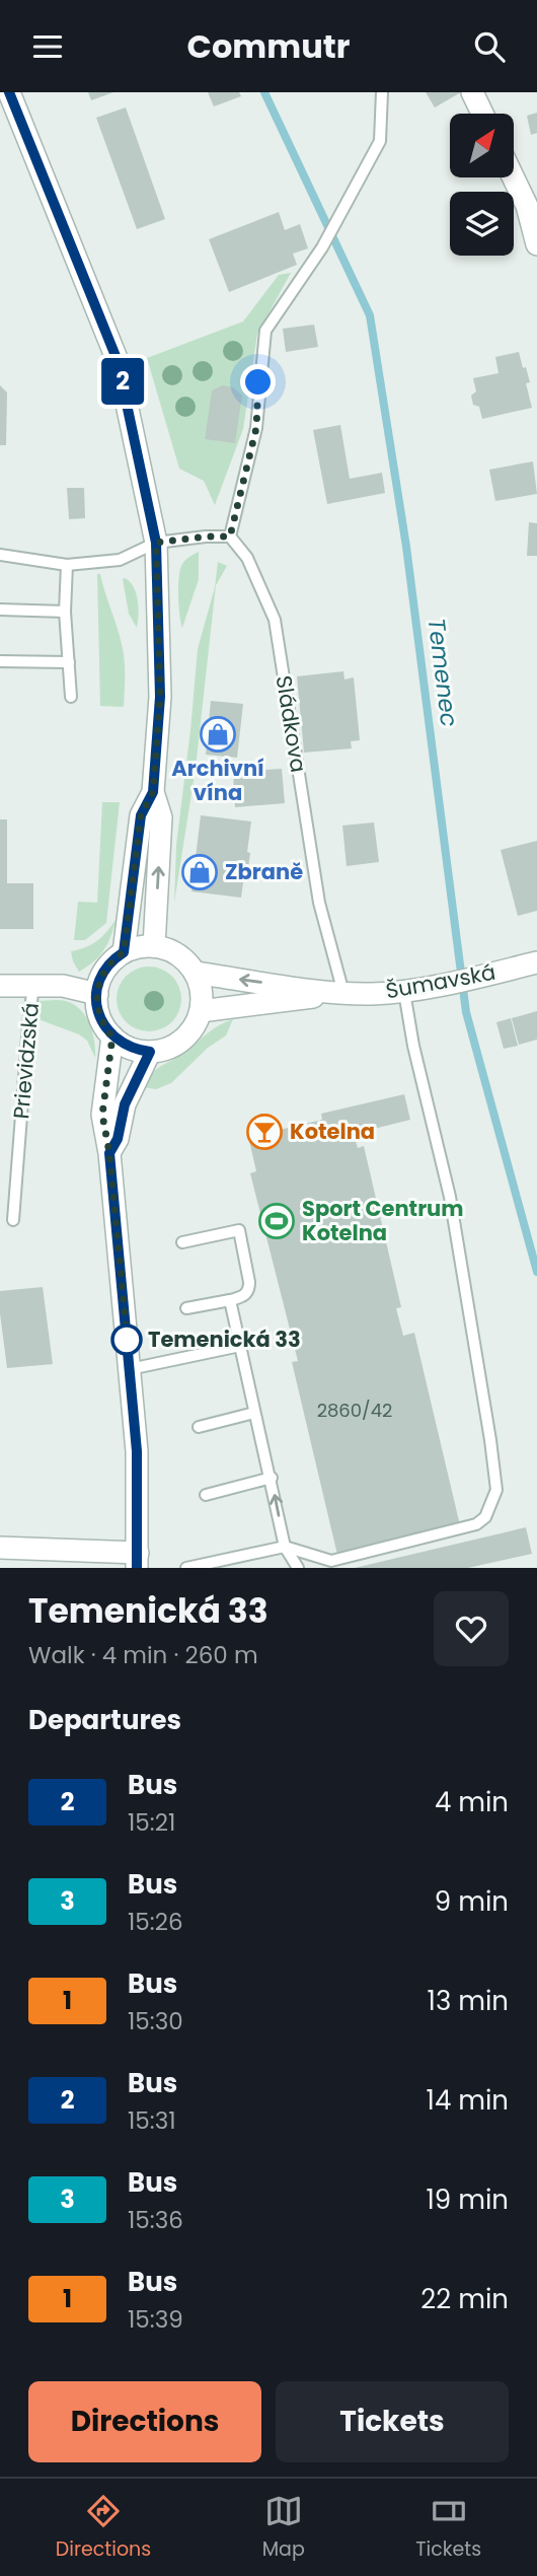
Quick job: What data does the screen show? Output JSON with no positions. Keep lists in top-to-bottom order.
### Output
{
  "streets": {
    "street": ["Šumavská", "Prievidzská"],
    "lane": ["Sládkova"]
  },
  "crossings": [
    ["Sládkova", "Šumavská"],
    ["Šumavská", "Prievidzská"]
  ],
  "water": ["Temenec"],
  "places": {
    "shop": ["Archivní vína", "Zbraně"],
    "bar": ["Kotelna"],
    "sports": ["Sport Centrum Kotelna"],
    "other": ["Temenická 33"]
  },
  "lines": ["bus line 2"],
  "house_numbers": ["2860/42"],
  "north": "top right",
  "page": {
    "header": "Commutr",
    "on_map": "2",
    "heading": [
      ["Temenická 33", "Walk · 4 min · 260 m"],
      "Departures"
    ],
    "list": [
      {
        "mark": "2",
        "name": "Bus",
        "note": "15:21",
        "value": "4 min"
      },
      {
        "mark": "3",
        "name": "Bus",
        "note": "15:26",
        "value": "9 min"
      },
      {
        "mark": "1",
        "name": "Bus",
        "note": "15:30",
        "value": "13 min"
      },
      {
        "mark": "2",
        "name": "Bus",
        "note": "15:31",
        "value": "14 min"
      },
      {
        "mark": "3",
        "name": "Bus",
        "note": "15:36",
        "value": "19 min"
      },
      {
        "mark": "1",
        "name": "Bus",
        "note": "15:39",
        "value": "22 min"
      }
    ],
    "buttons": ["Directions", "Tickets"],
    "tabs": ["Directions", "Map", "Tickets"]
  }
}
